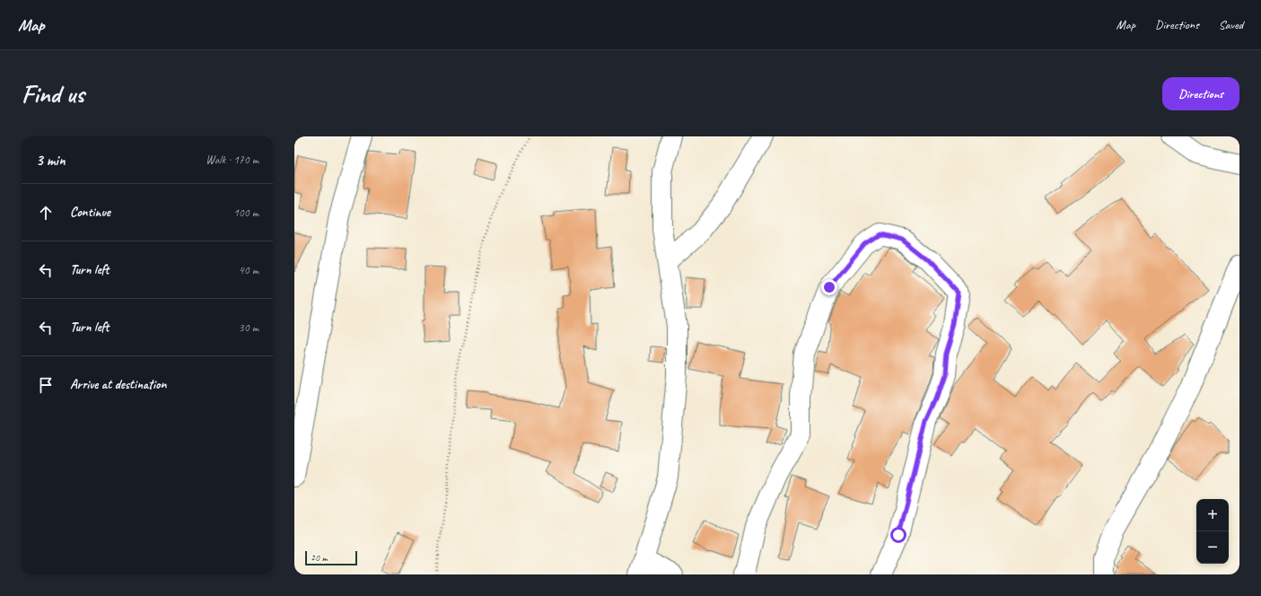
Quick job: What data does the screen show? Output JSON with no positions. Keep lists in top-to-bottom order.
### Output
{
  "scale_bar": "20 m",
  "page": {
    "header": "Map",
    "nav": ["Map", "Directions", "Saved"],
    "buttons": "Directions",
    "title": "Find us",
    "heading": ["3 min", "Walk · 170 m"],
    "list": [
      ["Continue", "100 m"],
      ["Turn left", "40 m"],
      ["Turn left", "30 m"],
      "Arrive at destination"
    ],
    "map_buttons": ["+", "−"],
    "scale": "20 m"
  }
}
